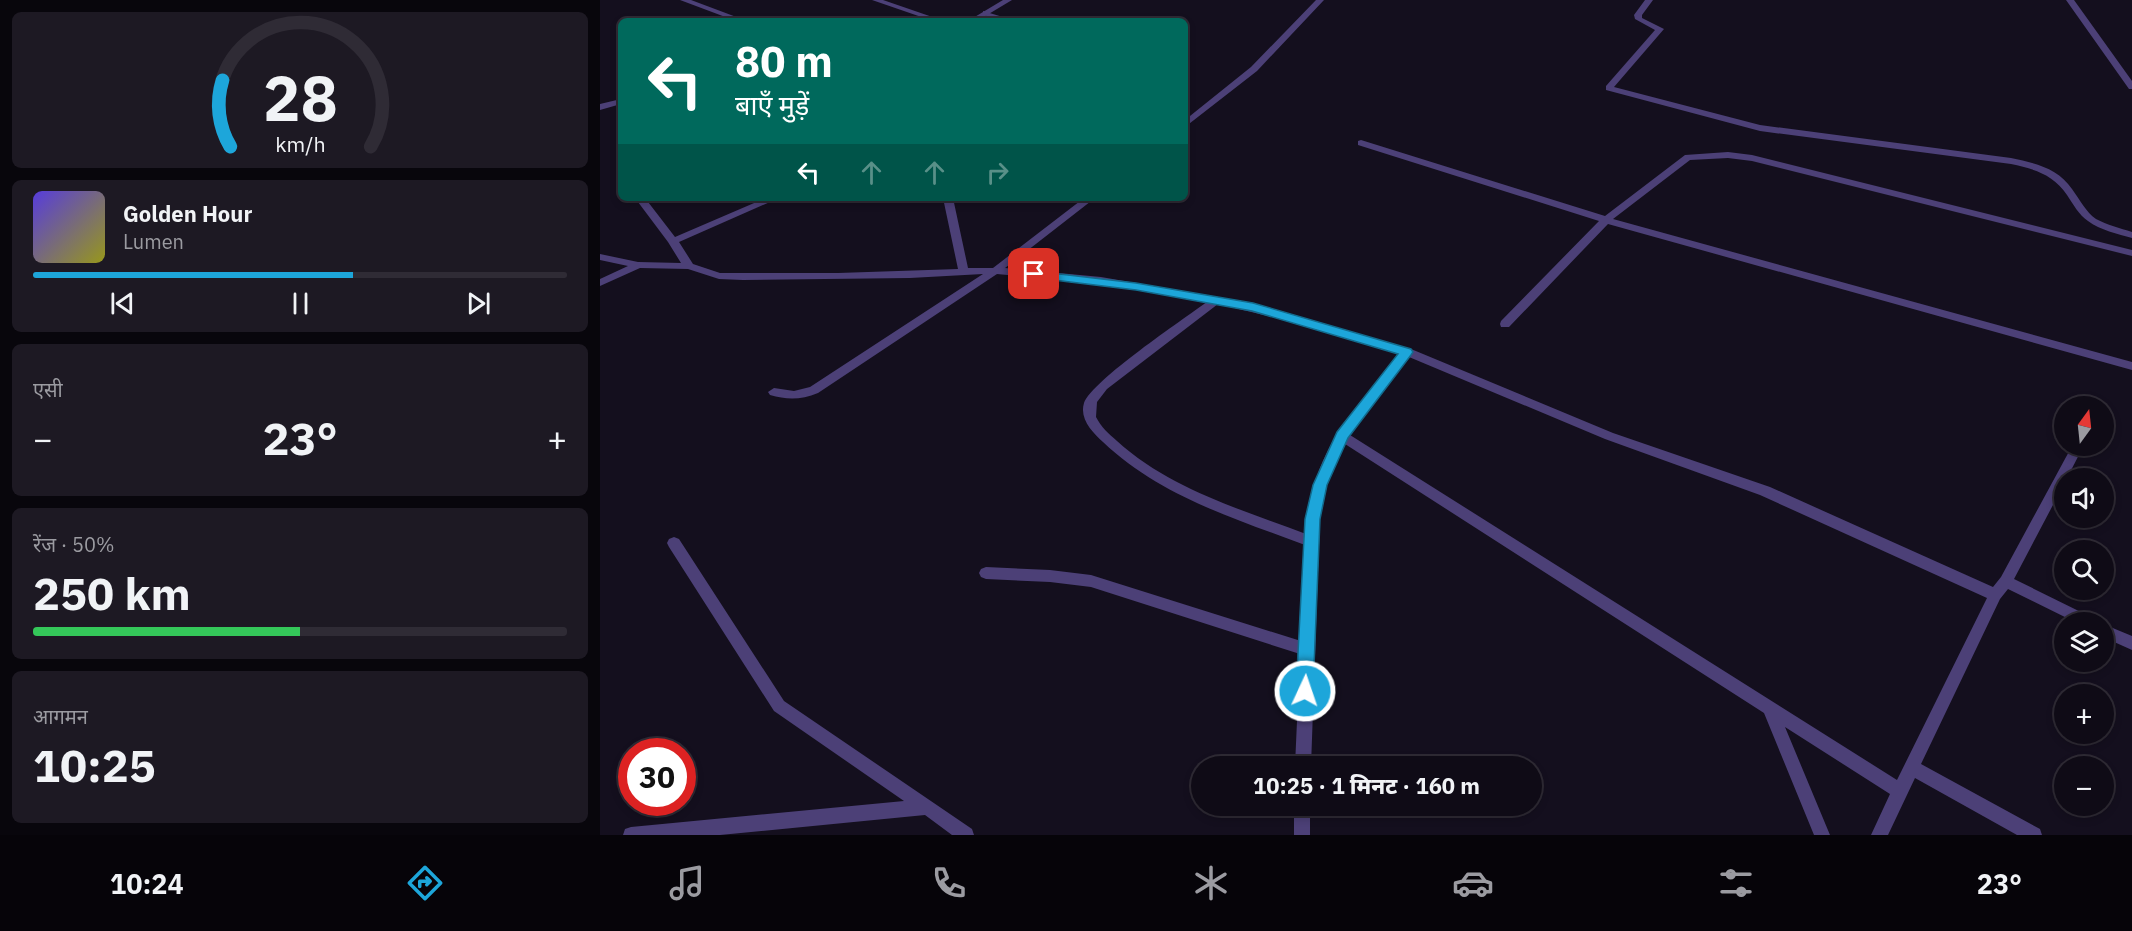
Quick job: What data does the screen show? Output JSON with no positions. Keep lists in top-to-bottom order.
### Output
{
  "north": "top",
  "page": {
    "turn": ["80 m", "बाएँ मुड़ें"],
    "song": ["Golden Hour", "Lumen"],
    "tile": [
      "एसी",
      ["रेंज · 50%", "250 km"],
      ["आगमन", "10:25"]
    ],
    "map_buttons": ["+", "−"],
    "heat": ["−", "23°", "+"],
    "limit": "30",
    "trip": "10:25 · 1 मिनट · 160 m",
    "tabs": ["10:24", "23°"],
    "gauge": ["28", "km/h"]
  }
}
